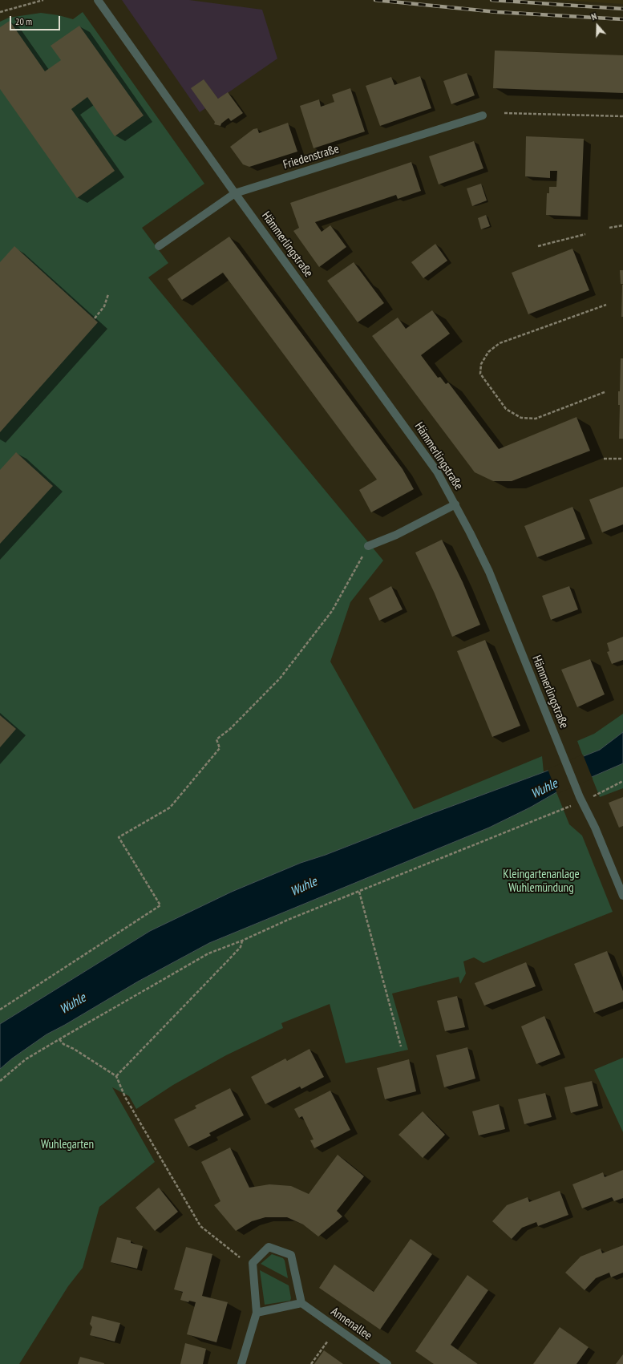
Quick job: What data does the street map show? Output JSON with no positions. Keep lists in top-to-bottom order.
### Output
{
  "streets": {
    "street": ["Friedenstraße", "Hämmerlingstraße", "Annenallee"]
  },
  "crossings": [
    ["Friedenstraße", "Hämmerlingstraße"]
  ],
  "water": ["Wuhle"],
  "parks": ["Kleingartenanlage Wuhlemündung", "Wuhlegarten"],
  "scale_bar": "20 m",
  "north": "top"
}
